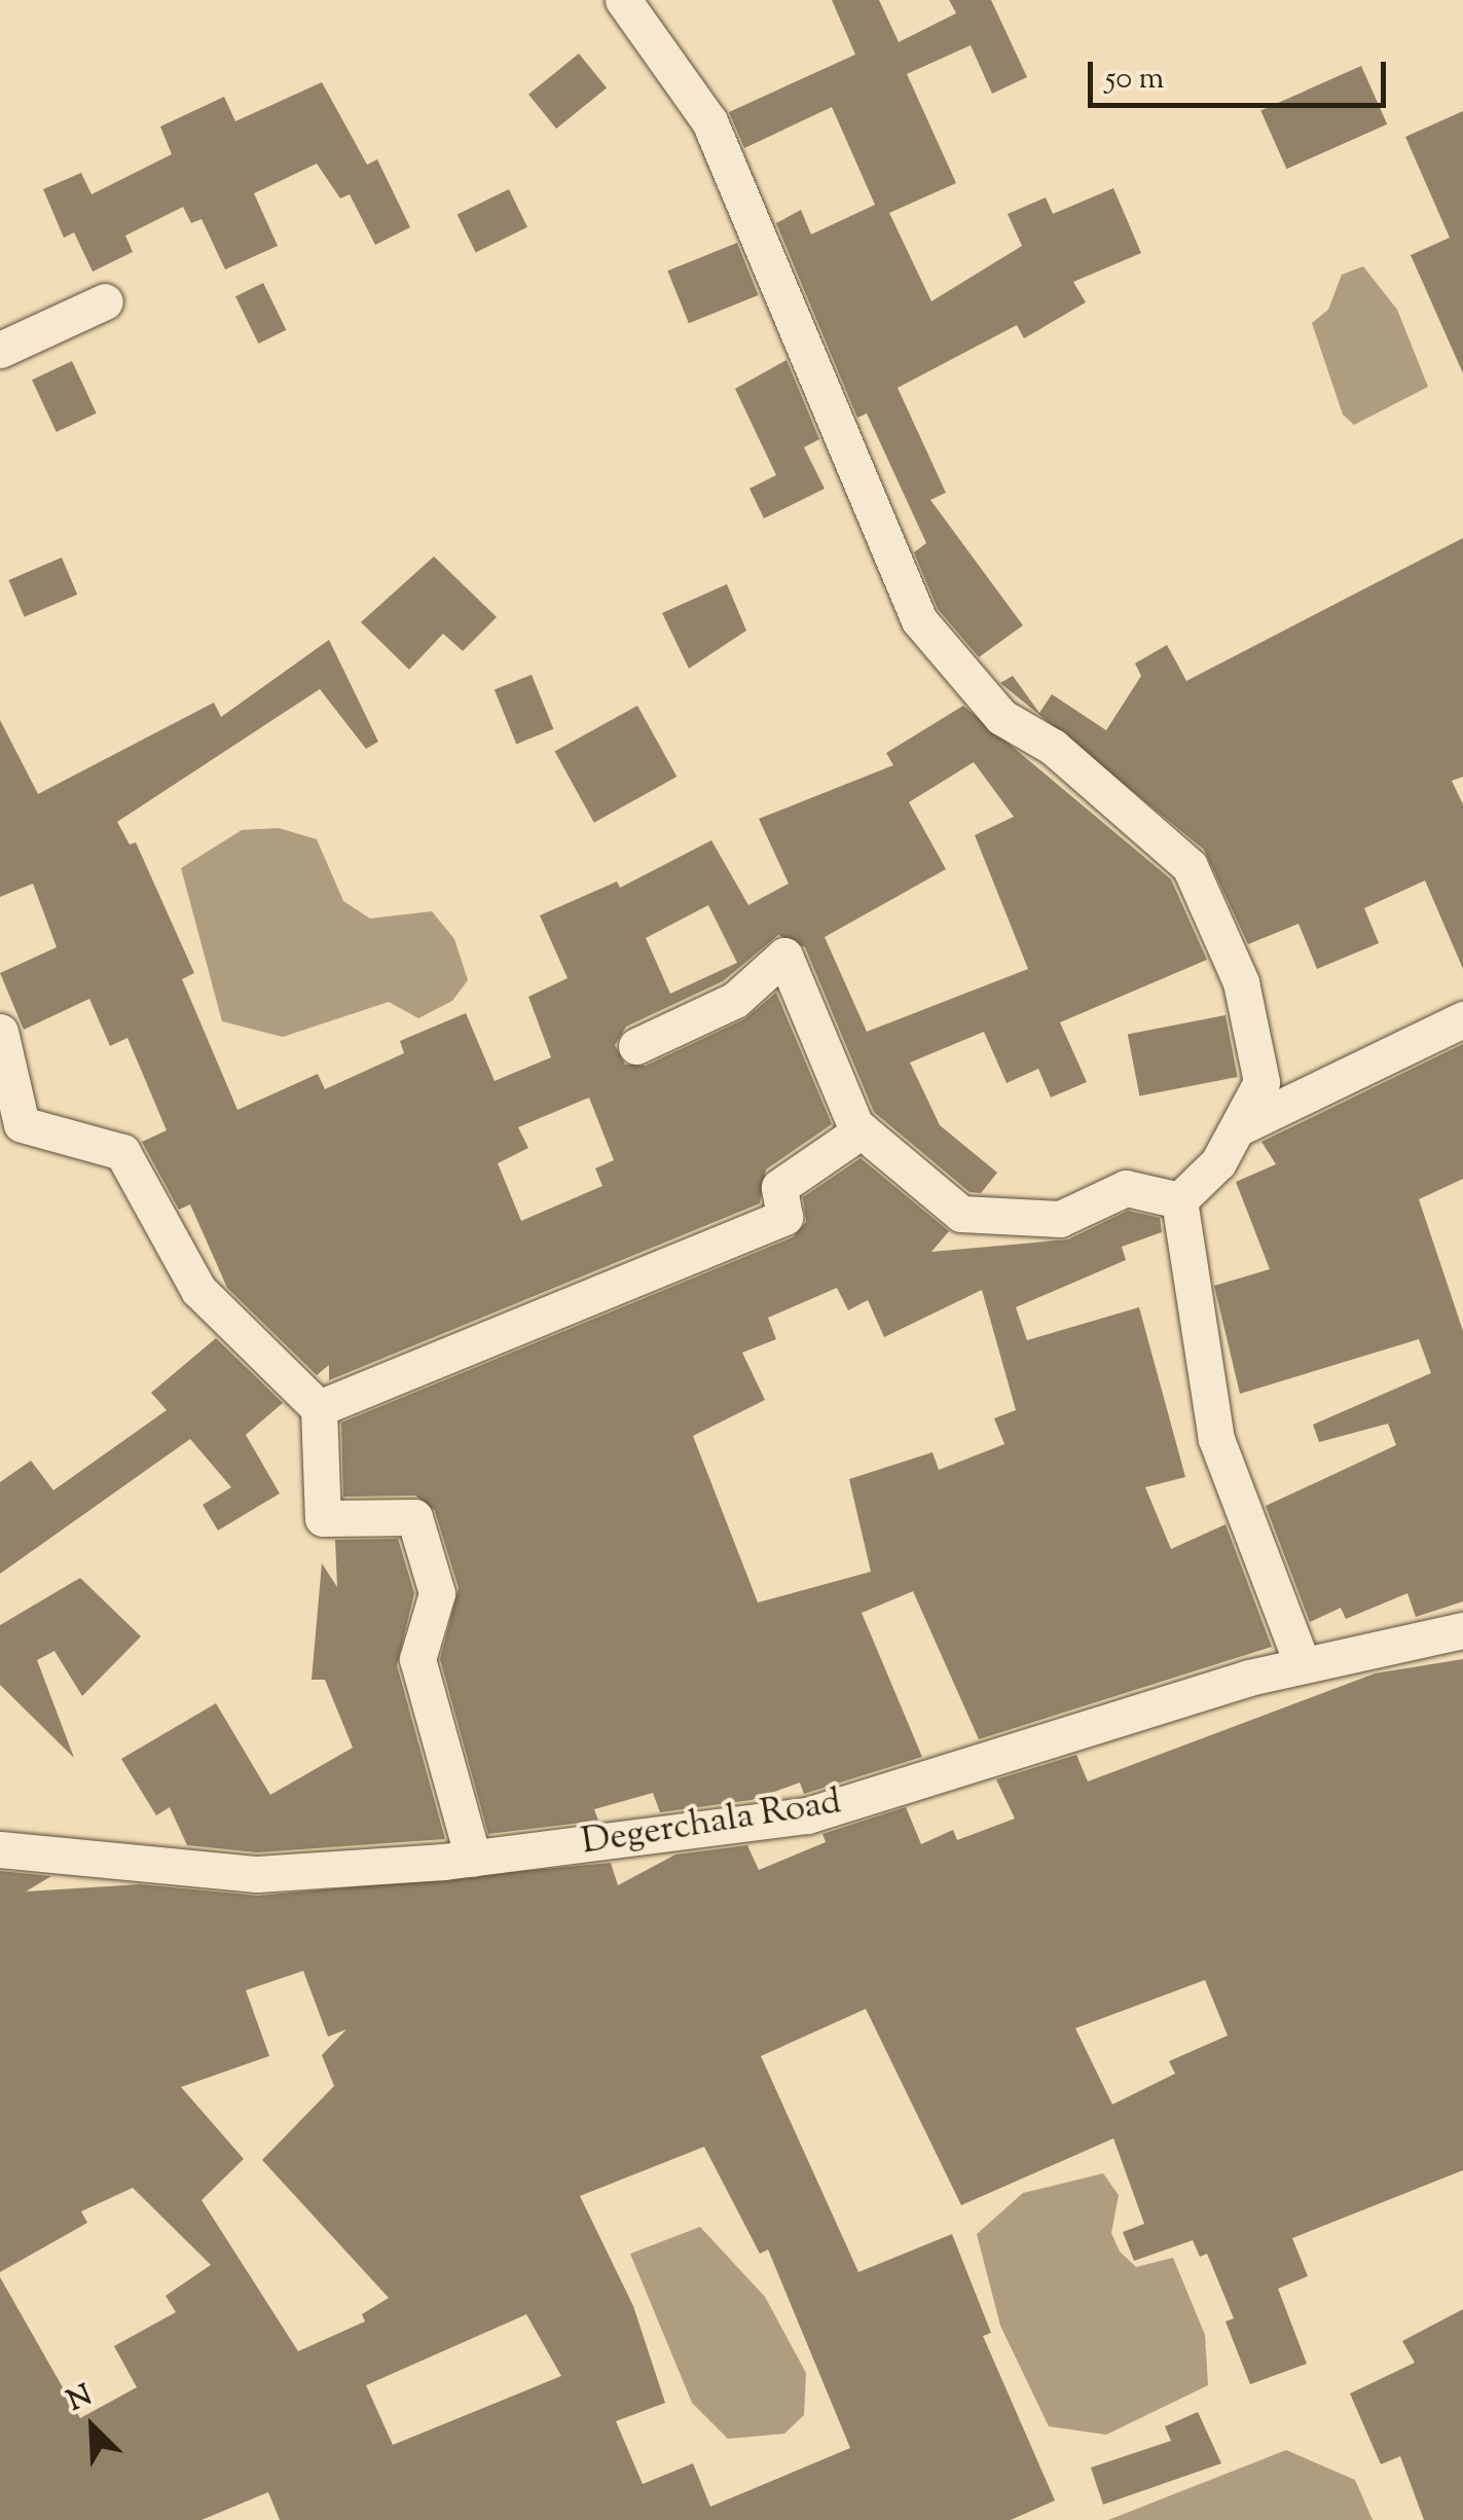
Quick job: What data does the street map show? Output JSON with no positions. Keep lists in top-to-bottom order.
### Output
{
  "streets": {
    "street": ["Degerchala Road"]
  },
  "scale_bar": "50 m",
  "north": "top left"
}
